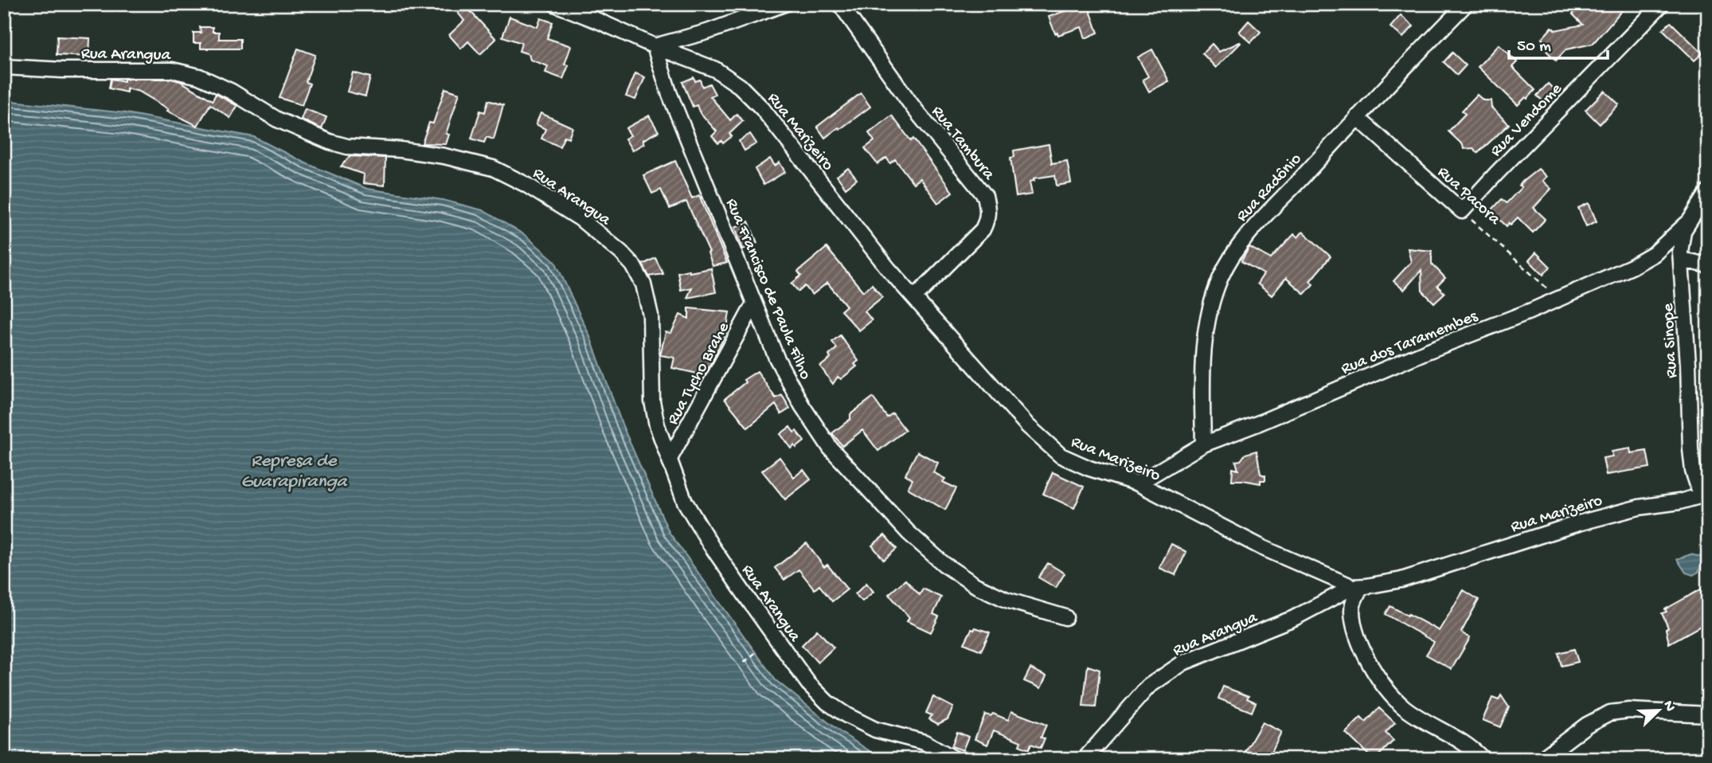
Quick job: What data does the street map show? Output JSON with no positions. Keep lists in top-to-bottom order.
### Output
{
  "streets": {
    "street": [
      "Rua Arangua",
      "Rua Vendome",
      "Rua Marizeiro",
      "Rua Tambura",
      "Rua Radônio",
      "Rua Pacora",
      "Rua Francisco de Paula Filho",
      "Rua dos Taramembes",
      "Rua Sinope",
      "Rua Tycho Brahe"
    ]
  },
  "crossings": [
    ["Rua Arangua", "Rua Marizeiro"],
    ["Rua Arangua", "Rua Tycho Brahe"],
    ["Rua Vendome", "Rua Pacora"],
    ["Rua Marizeiro", "Rua Tambura"],
    ["Rua Marizeiro", "Rua Francisco de Paula Filho"],
    ["Rua Marizeiro", "Rua dos Taramembes"],
    ["Rua Marizeiro", "Rua Sinope"],
    ["Rua Radônio", "Rua Pacora"],
    ["Rua Radônio", "Rua dos Taramembes"],
    ["Rua Pacora", "Rua dos Taramembes"],
    ["Rua Francisco de Paula Filho", "Rua Tycho Brahe"],
    ["Rua dos Taramembes", "Rua Sinope"]
  ],
  "water": ["Represa de Guarapiranga"],
  "scale_bar": "50 m",
  "north": "top right"
}
